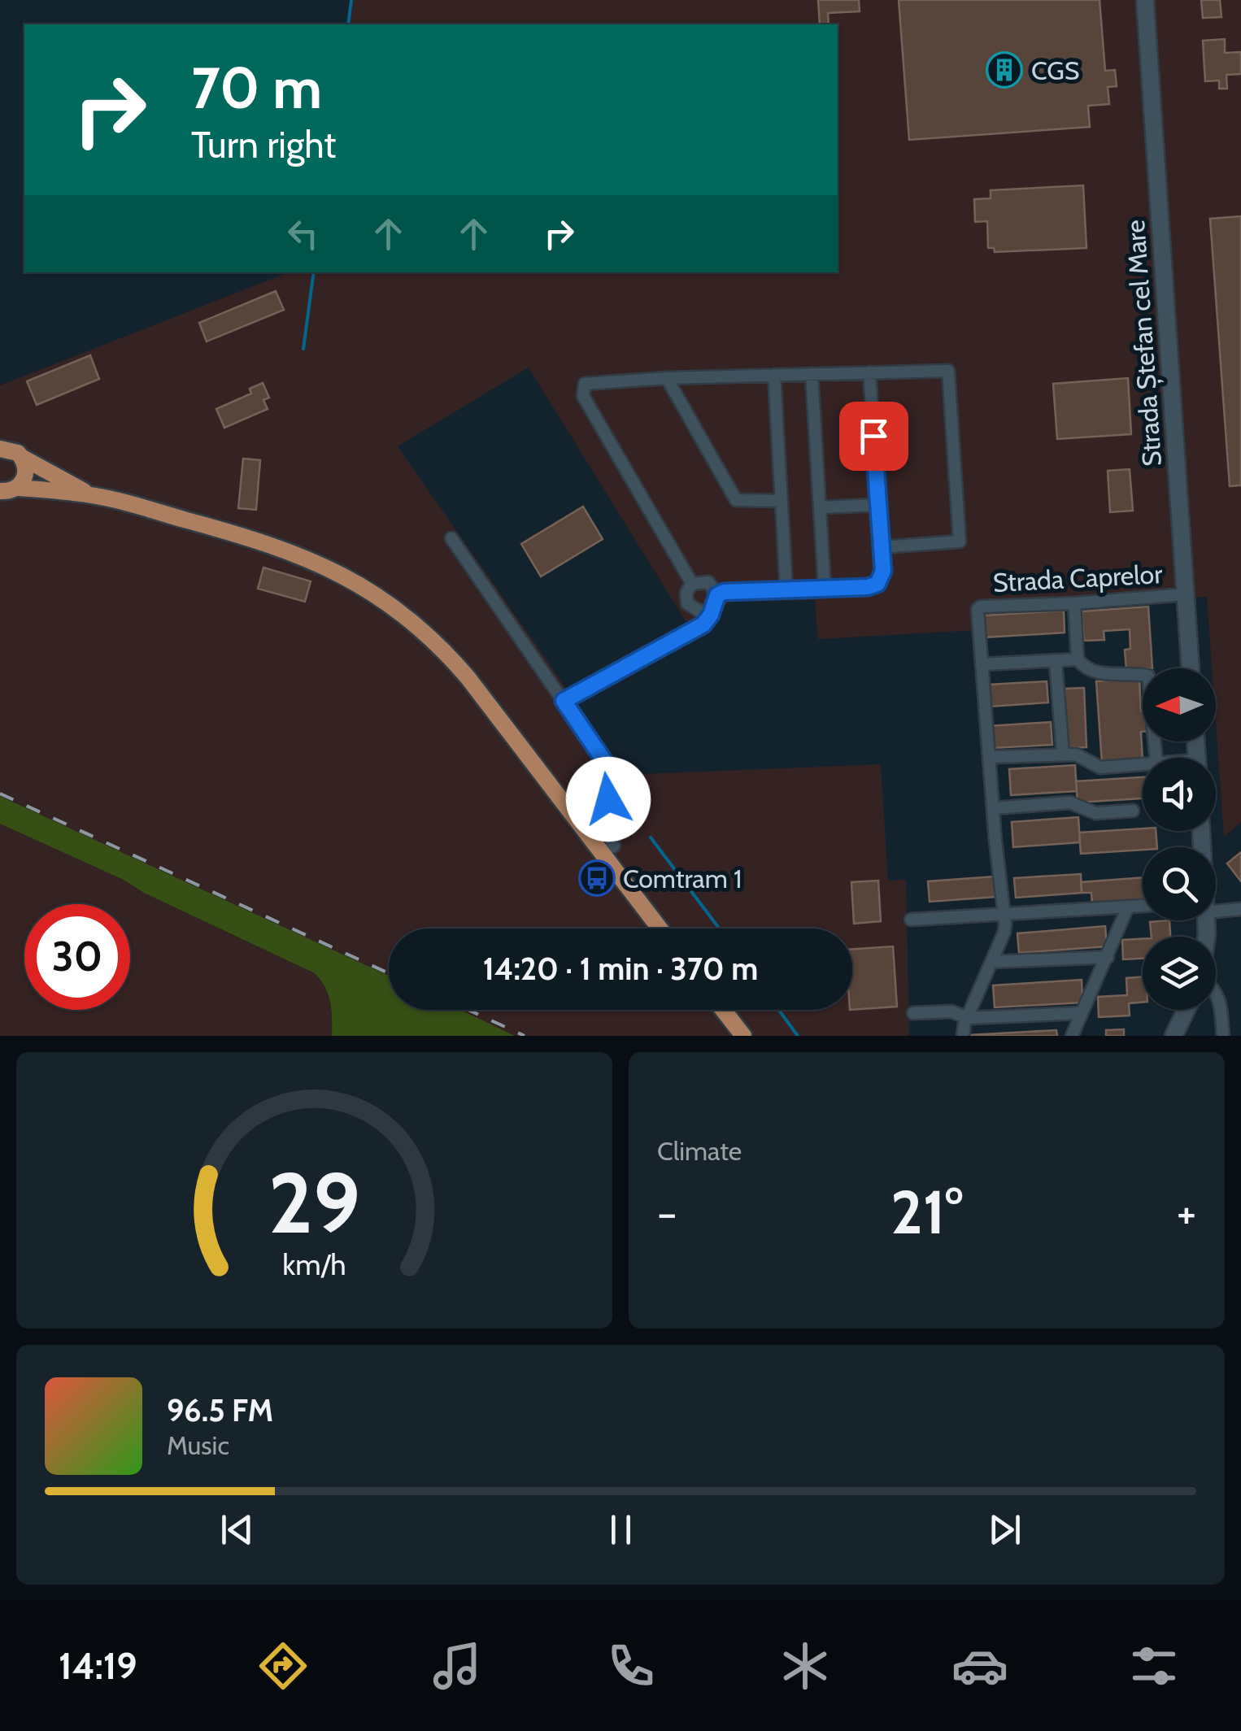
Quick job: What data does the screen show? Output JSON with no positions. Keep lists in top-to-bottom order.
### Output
{
  "streets": {
    "main road": ["Strada Ștefan cel Mare"],
    "street": ["Strada Caprelor"]
  },
  "crossings": [
    ["Strada Ștefan cel Mare", "Strada Caprelor"]
  ],
  "places": {
    "building": ["CGS"],
    "bus stop": ["Comtram 1"]
  },
  "north": "left",
  "page": {
    "turn": ["70 m", "Turn right"],
    "limit": "30",
    "trip": "14:20 · 1 min · 370 m",
    "tile": "Climate",
    "heat": ["−", "21°", "+"],
    "song": ["96.5 FM", "Music"],
    "tabs": "14:19",
    "gauge": ["29", "km/h"]
  }
}
